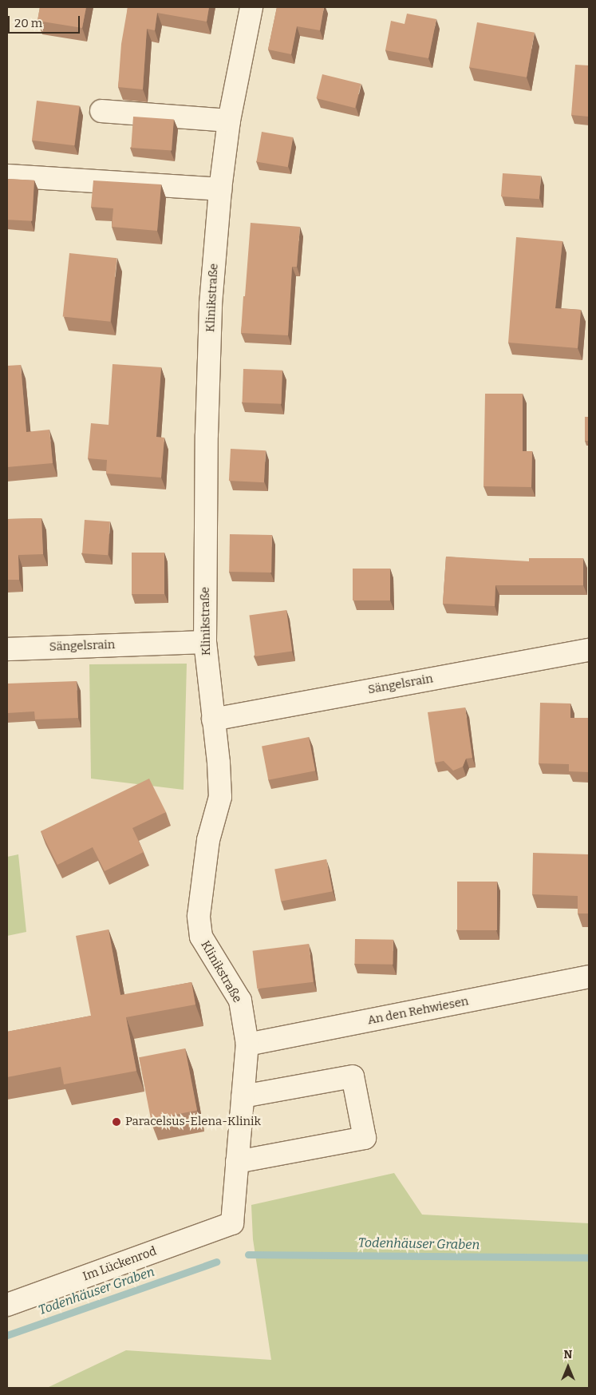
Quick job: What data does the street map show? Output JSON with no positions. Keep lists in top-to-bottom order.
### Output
{
  "streets": {
    "street": [
      "Klinikstraße",
      "Sängelsrain",
      "An den Rehwiesen",
      "Im Lückenrod"
    ]
  },
  "crossings": [
    ["Klinikstraße", "Sängelsrain"],
    ["Klinikstraße", "An den Rehwiesen"],
    ["Klinikstraße", "Im Lückenrod"]
  ],
  "water": ["Todenhäuser Graben"],
  "places": ["Paracelsus-Elena-Klinik"],
  "scale_bar": "20 m",
  "north": "top"
}
